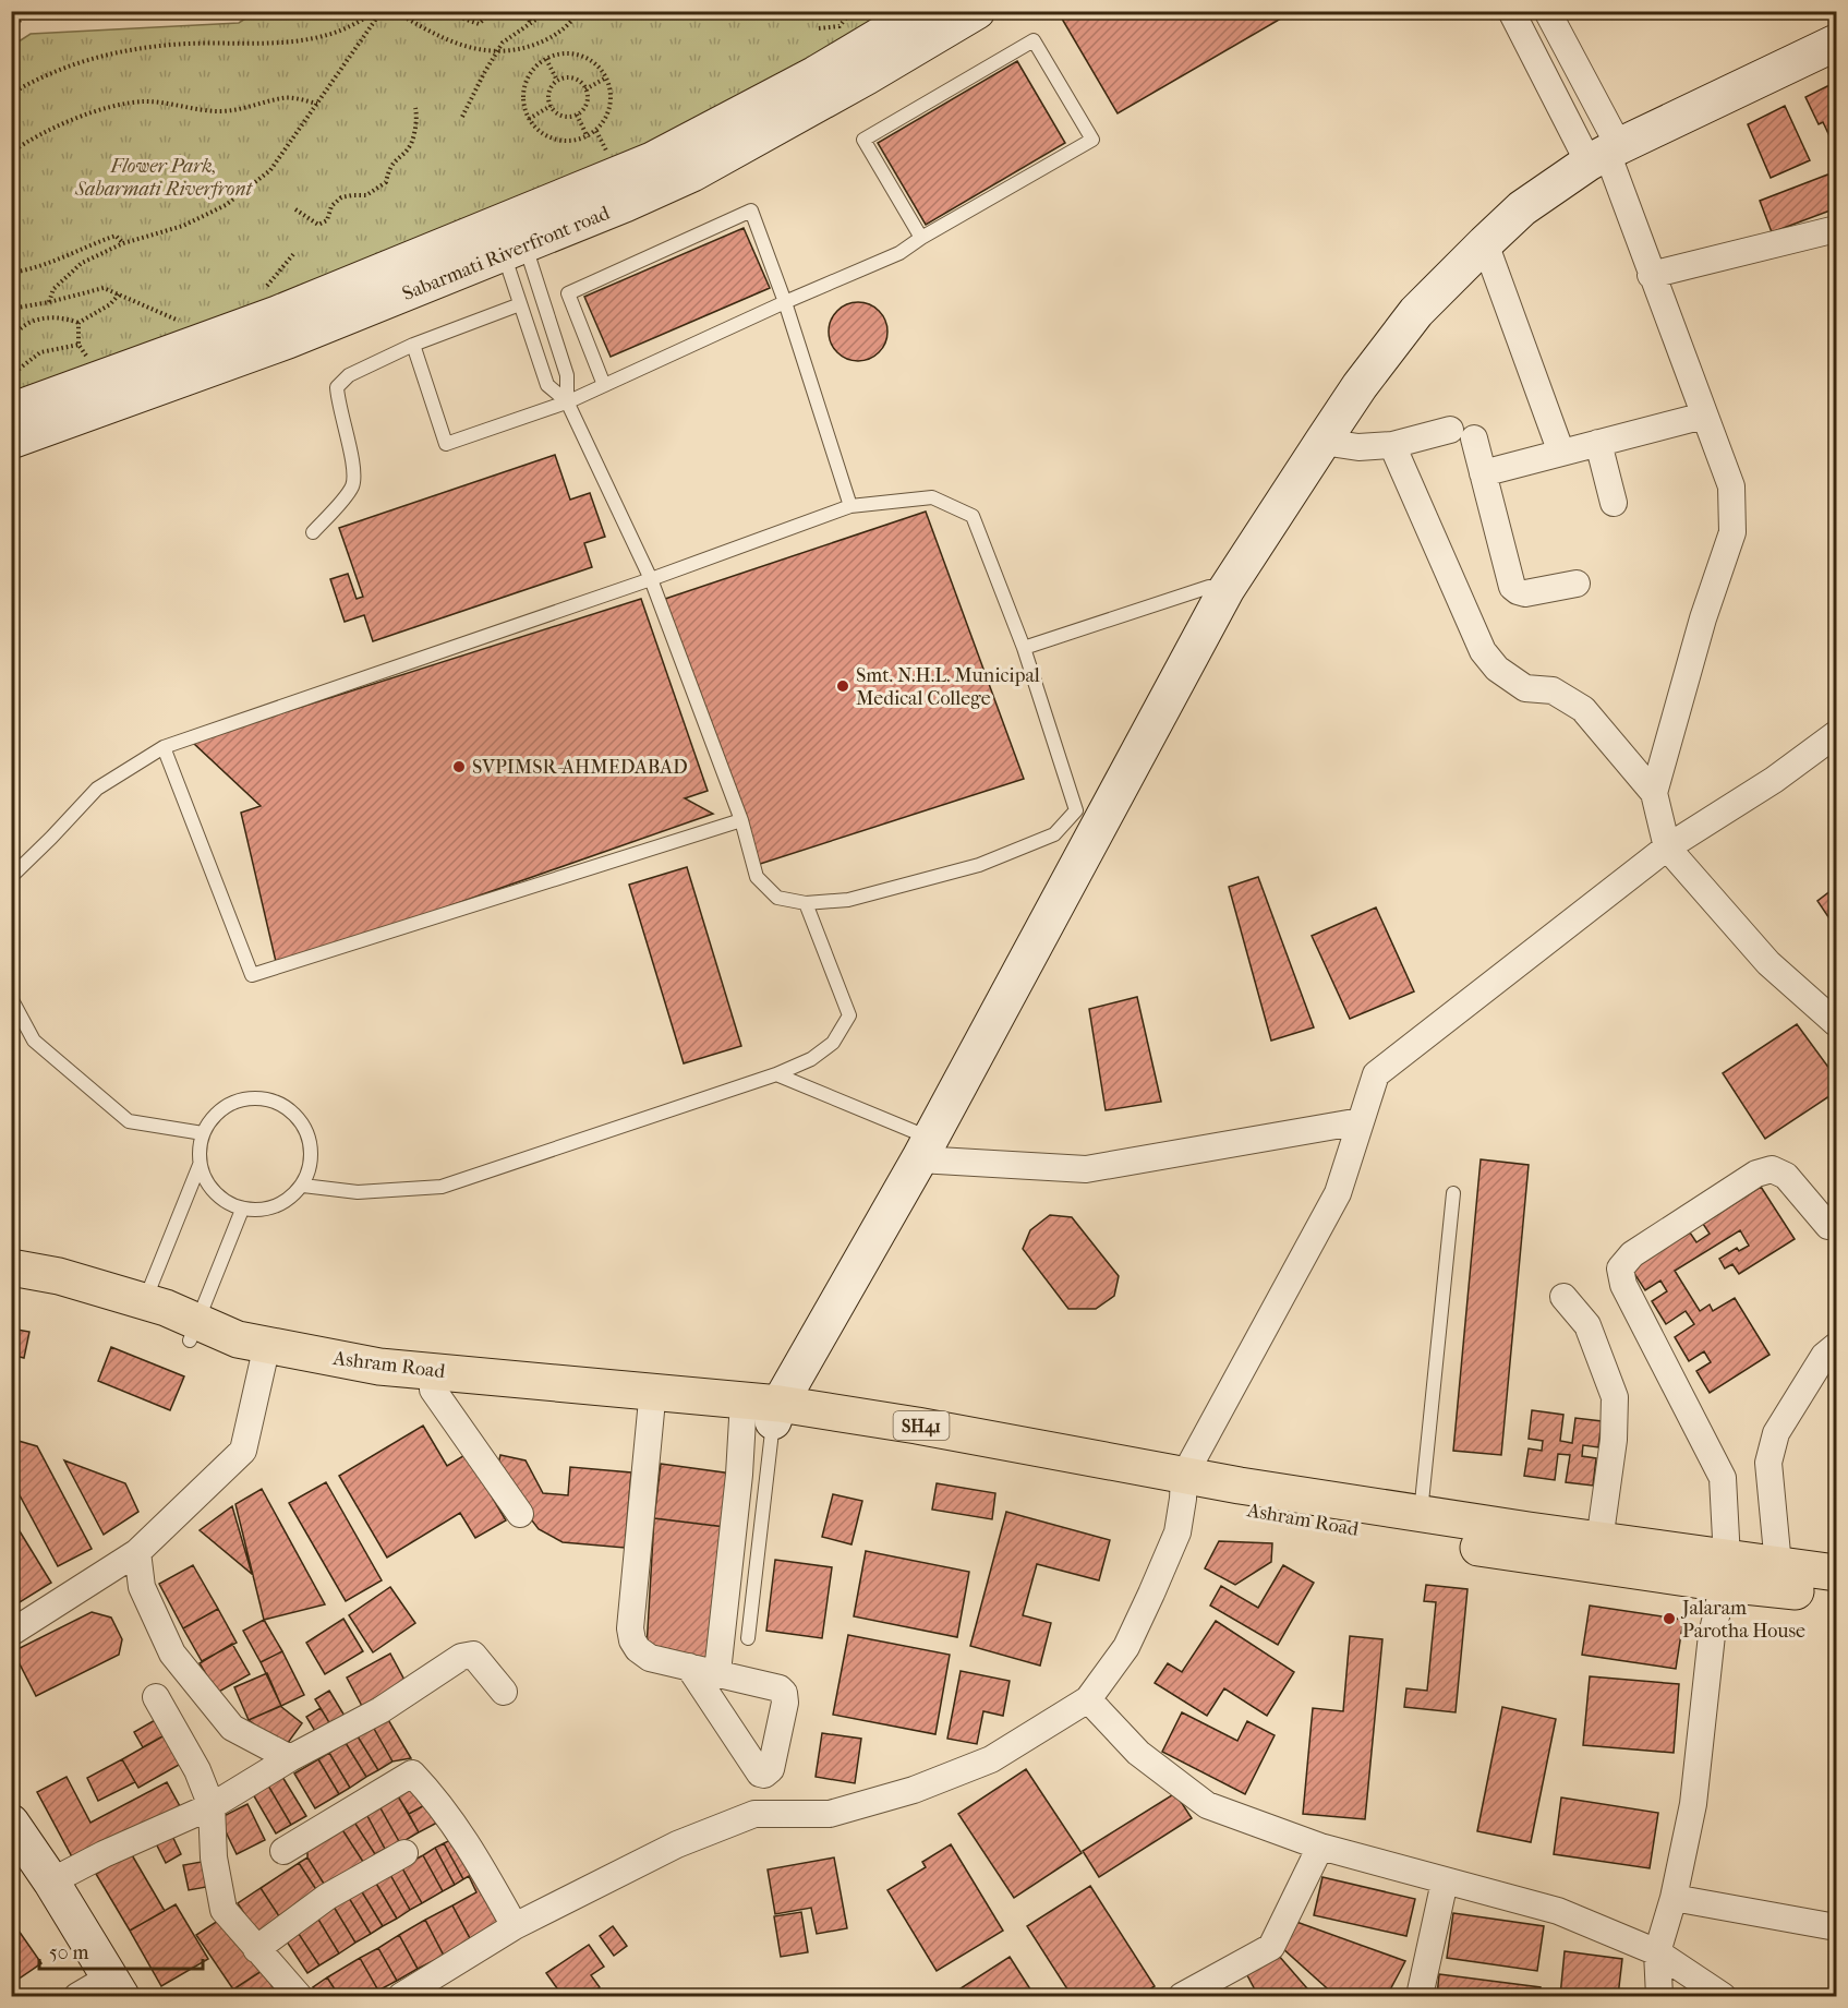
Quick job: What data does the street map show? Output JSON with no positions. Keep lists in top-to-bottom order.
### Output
{
  "streets": {
    "main road": ["Ashram Road", "SH41"],
    "street": ["Sabarmati Riverfront road"]
  },
  "parks": ["Flower Park, Sabarmati Riverfront"],
  "places": ["Smt. N.H.L. Municipal Medical College", "SVPIMSR-AHMEDABAD", "Jalaram Parotha House"],
  "scale_bar": "50 m"
}
